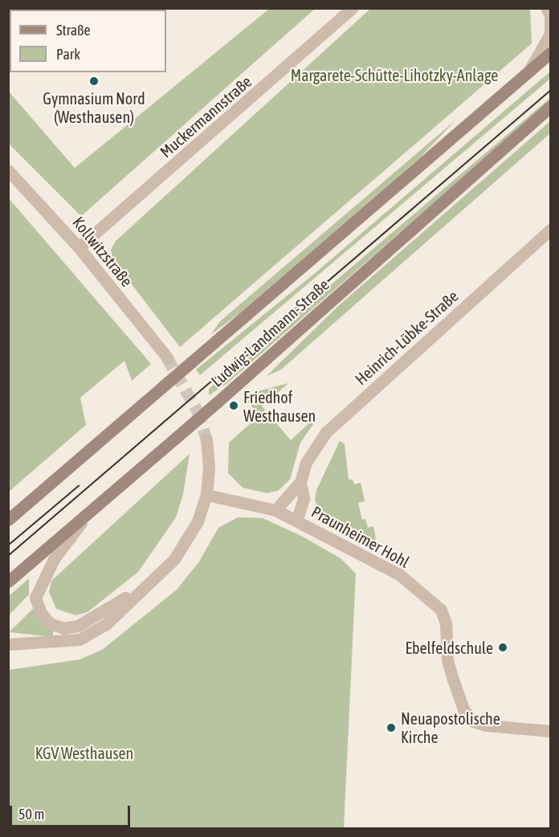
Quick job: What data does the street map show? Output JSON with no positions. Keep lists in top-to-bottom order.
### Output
{
  "streets": {
    "main road": ["Ludwig-Landmann-Straße"],
    "street": [
      "Muckermannstraße",
      "Kollwitzstraße",
      "Heinrich-Lübke-Straße",
      "Praunheimer Hohl"
    ]
  },
  "crossings": [
    ["Muckermannstraße", "Kollwitzstraße"],
    ["Heinrich-Lübke-Straße", "Praunheimer Hohl"]
  ],
  "parks": ["Margarete-Schütte-Lihotzky-Anlage", "KGV Westhausen"],
  "places": [
    "Gymnasium Nord (Westhausen)",
    "Friedhof Westhausen",
    "Ebelfeldschule",
    "Neuapostolische Kirche"
  ],
  "legend": ["Straße", "Park"],
  "scale_bar": "50 m"
}
